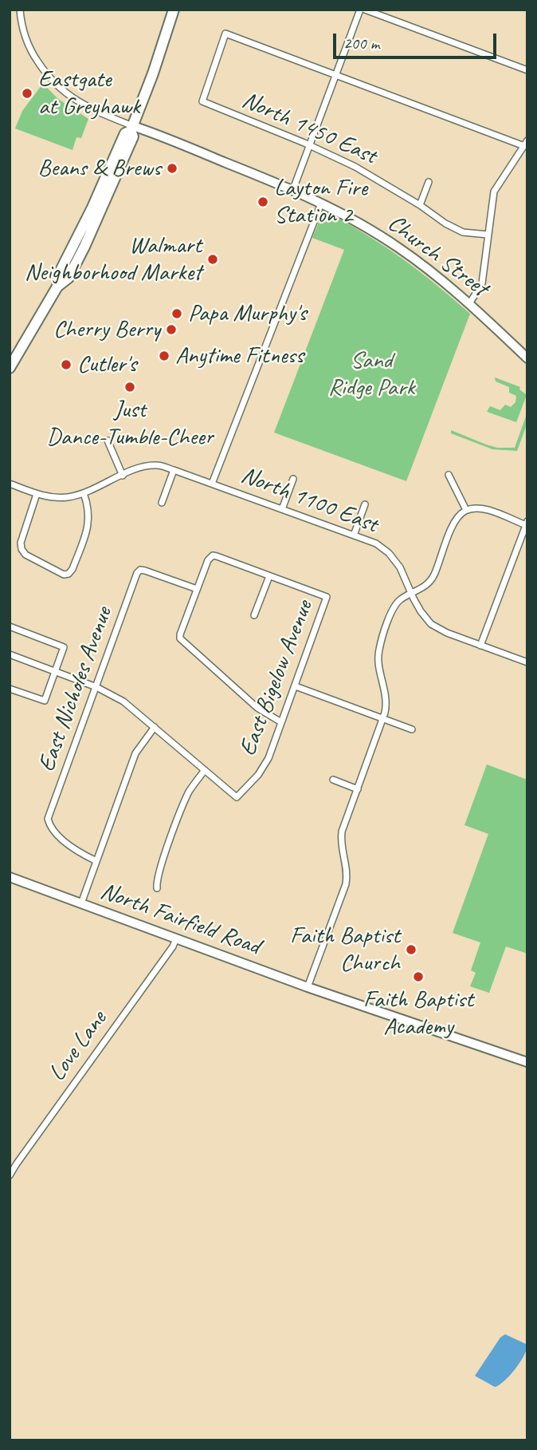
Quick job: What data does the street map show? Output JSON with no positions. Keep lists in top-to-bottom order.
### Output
{
  "streets": {
    "main road": ["Church Street", "North Fairfield Road"],
    "street": [
      "North 1450 East",
      "North 1100 East",
      "East Bigelow Avenue",
      "East Nicholes Avenue",
      "Love Lane"
    ]
  },
  "crossings": [
    ["North Fairfield Road", "Love Lane"]
  ],
  "parks": ["Sand Ridge Park"],
  "places": [
    "Eastgate at Greyhawk",
    "Beans & Brews",
    "Layton Fire Station 2",
    "Walmart Neighborhood Market",
    "Papa Murphy's",
    "Cherry Berry",
    "Anytime Fitness",
    "Cutler's",
    "Just Dance-Tumble-Cheer",
    "Faith Baptist Church",
    "Faith Baptist Academy"
  ],
  "scale_bar": "200 m"
}
